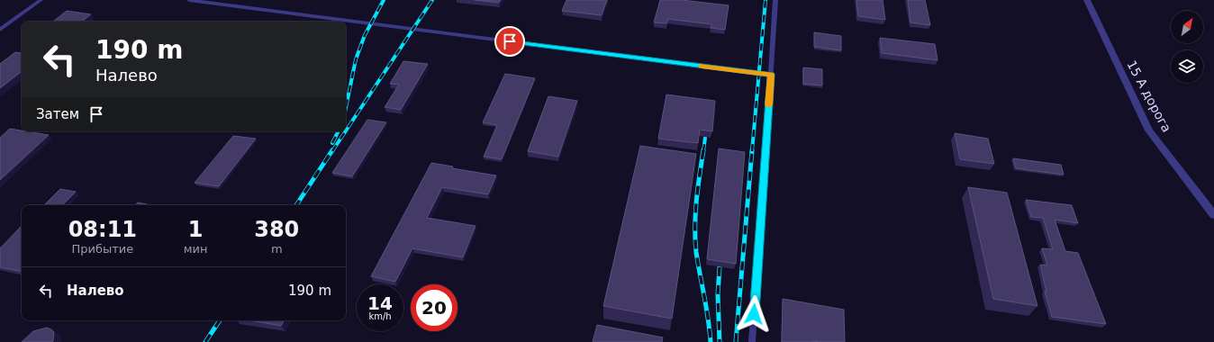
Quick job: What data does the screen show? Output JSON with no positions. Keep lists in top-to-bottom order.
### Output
{
  "streets": {
    "street": ["15 А дорога"]
  },
  "north": "top right",
  "page": {
    "turn": ["190 m", "Налево"],
    "then": "Затем",
    "eta": [
      "08:11",
      "Прибытие",
      "1",
      "мин",
      "380",
      "m"
    ],
    "list": [
      {
        "name": "Налево",
        "value": "190 m"
      }
    ],
    "speed": "14 km/h",
    "limit": "20"
  }
}
